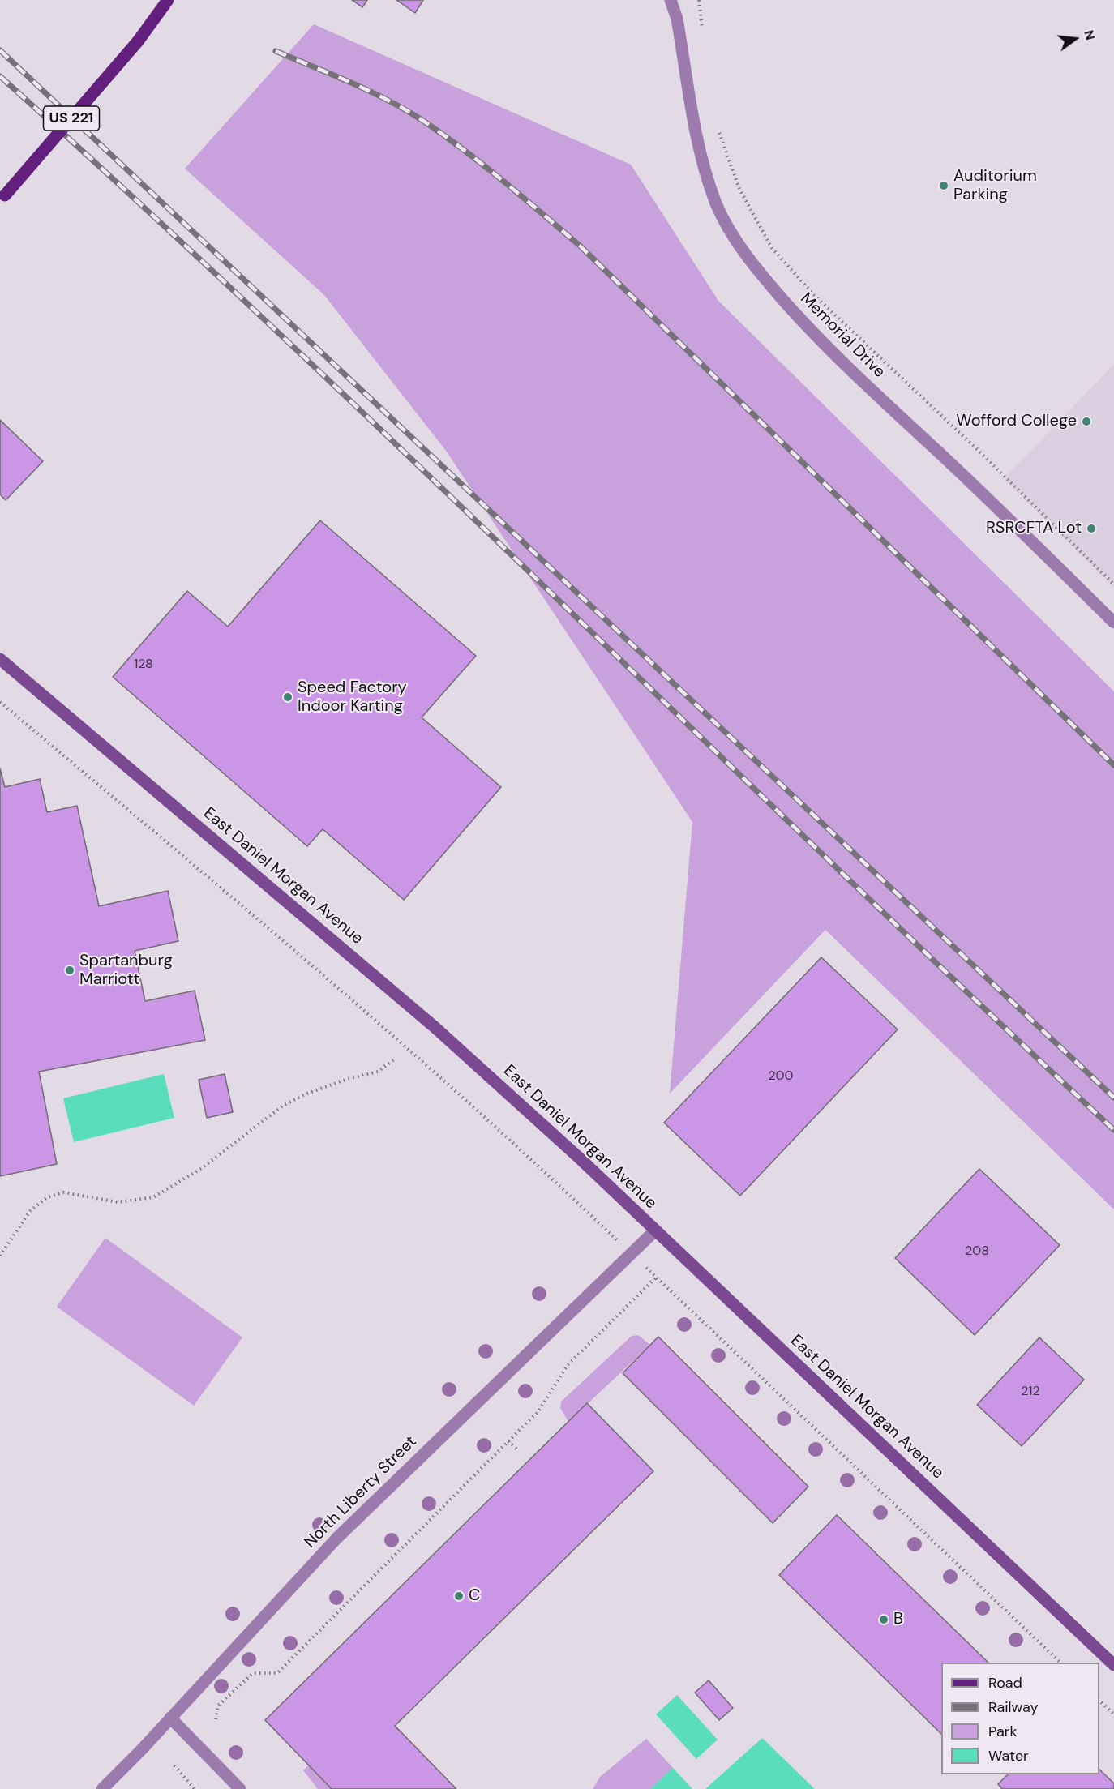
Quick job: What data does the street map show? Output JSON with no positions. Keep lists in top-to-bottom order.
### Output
{
  "streets": {
    "main road": ["US 221", "East Daniel Morgan Avenue"],
    "street": ["Memorial Drive", "North Liberty Street"]
  },
  "crossings": [
    ["East Daniel Morgan Avenue", "North Liberty Street"]
  ],
  "places": [
    "Auditorium Parking",
    "Wofford College",
    "RSRCFTA Lot",
    "Speed Factory Indoor Karting",
    "Spartanburg Marriott",
    "C",
    "B"
  ],
  "house_numbers": [
    "128",
    "200",
    "208",
    "212"
  ],
  "legend": [
    "Road",
    "Railway",
    "Park",
    "Water"
  ],
  "north": "right"
}
